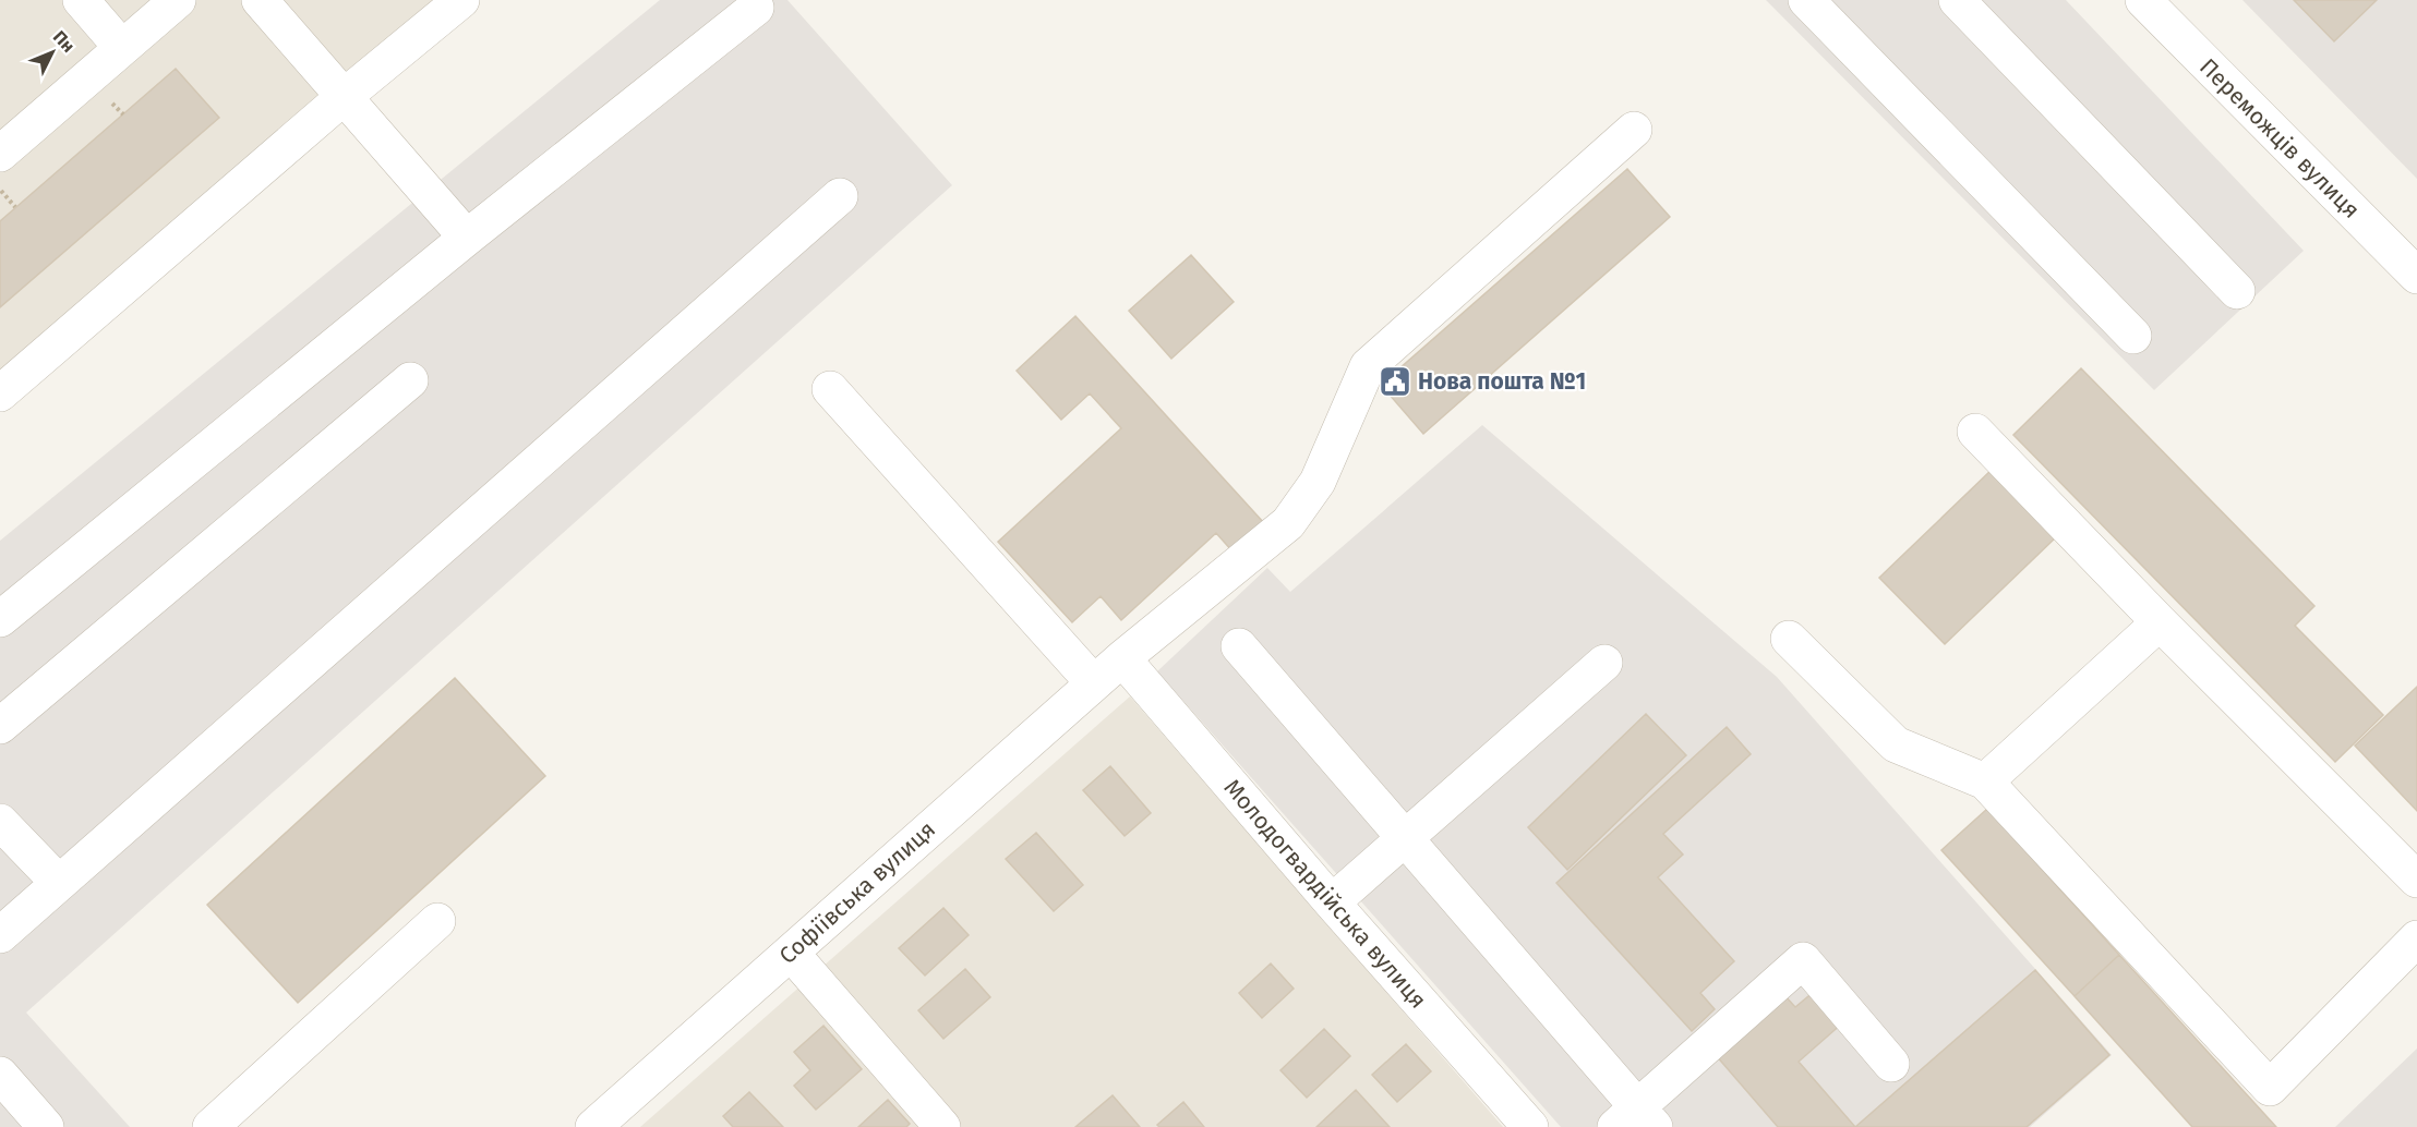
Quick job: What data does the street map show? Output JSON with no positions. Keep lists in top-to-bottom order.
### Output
{
  "streets": {
    "street": ["Переможців вулиця", "Софіївська вулиця", "Молодогвардійська вулиця"]
  },
  "crossings": [
    ["Софіївська вулиця", "Молодогвардійська вулиця"]
  ],
  "places": {
    "public building": ["Нова пошта №1"]
  },
  "north": "top right"
}
